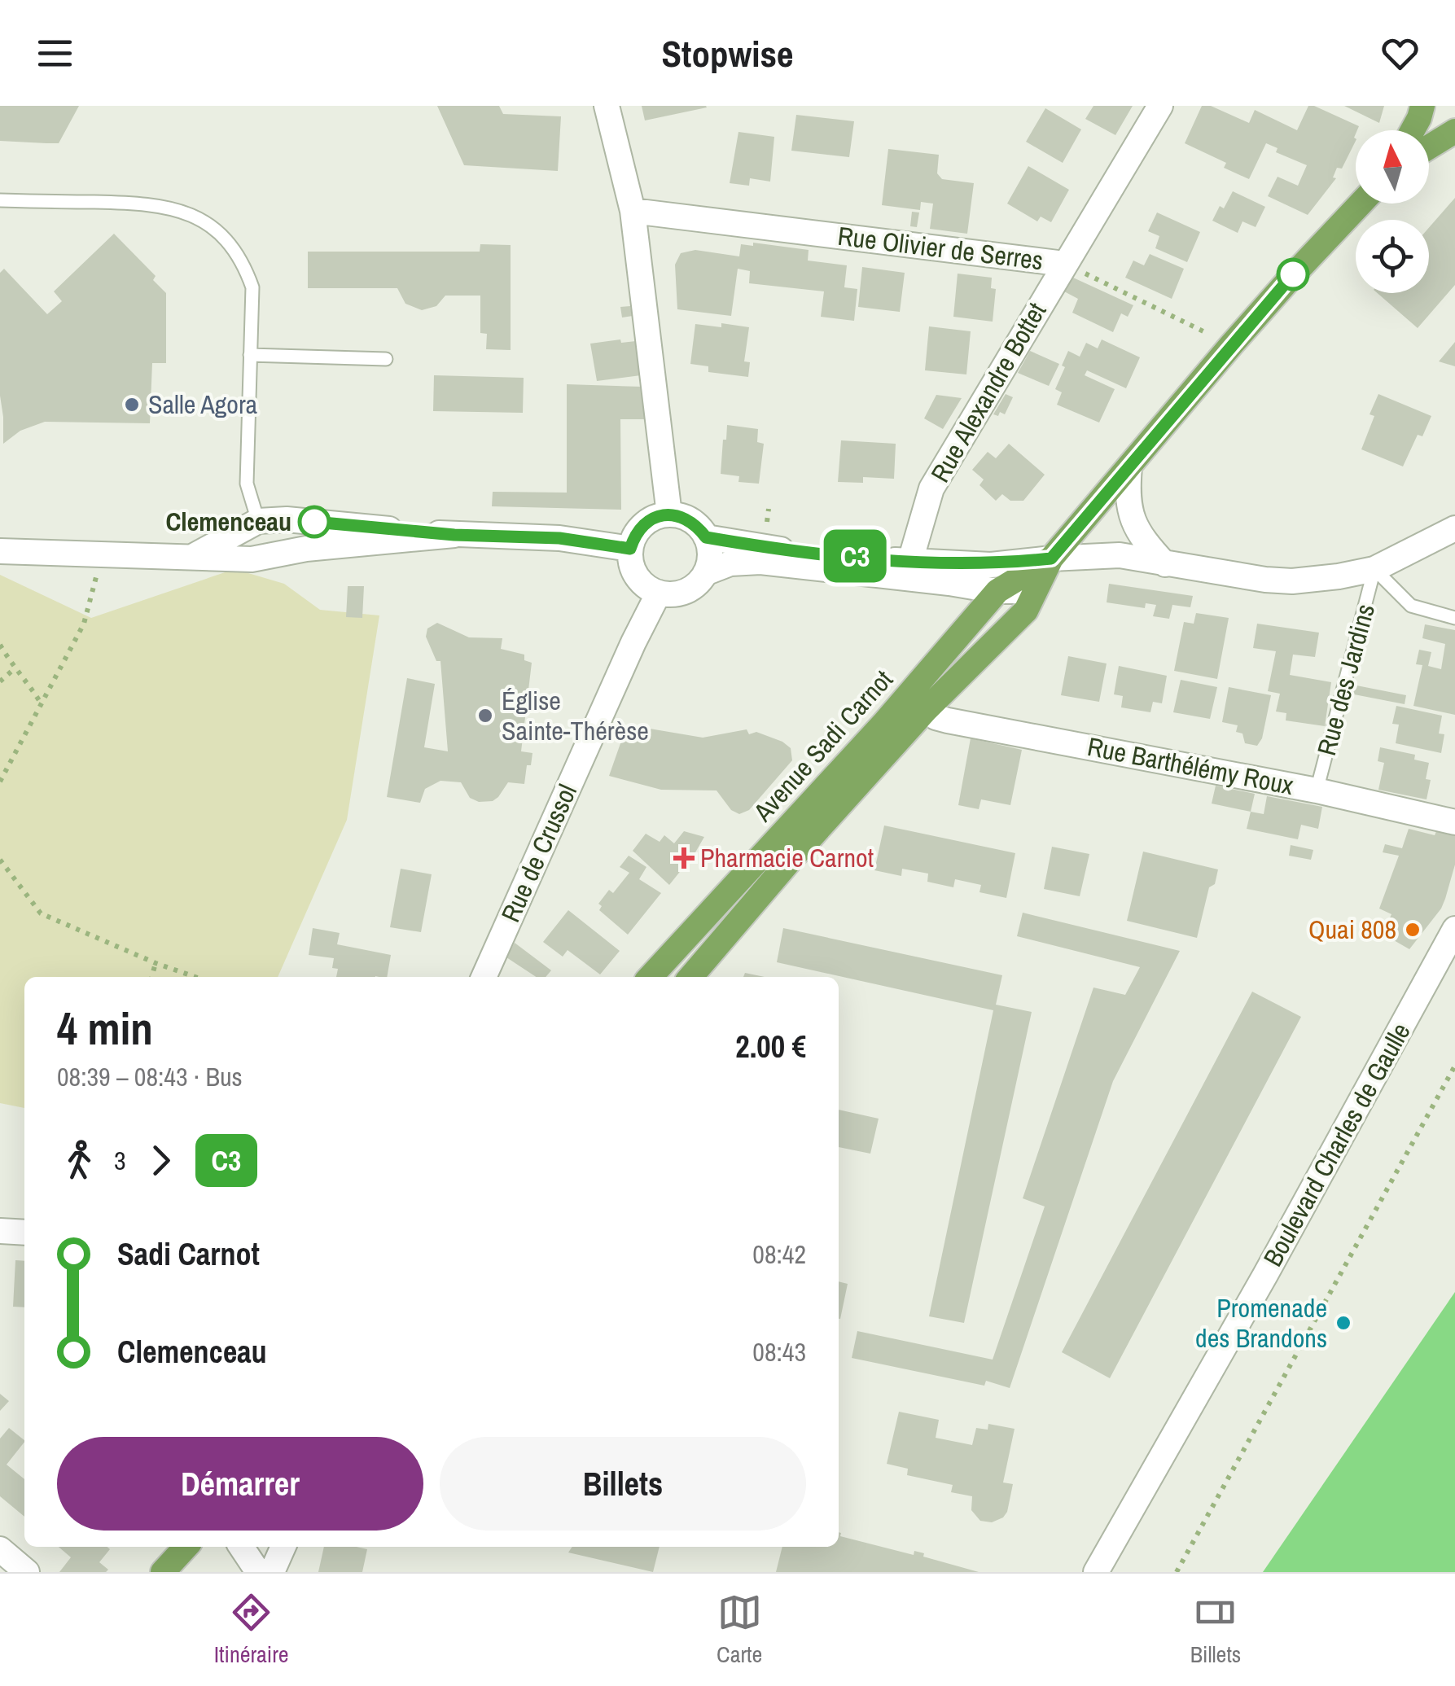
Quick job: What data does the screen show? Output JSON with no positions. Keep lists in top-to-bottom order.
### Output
{
  "streets": {
    "main road": ["Avenue Sadi Carnot"],
    "street": [
      "Rue Olivier de Serres",
      "Rue Alexandre Bottet",
      "Rue Barthélémy Roux",
      "Rue de Crussol",
      "Boulevard Charles de Gaulle"
    ],
    "lane": ["Rue des Jardins"]
  },
  "crossings": [
    ["Rue Olivier de Serres", "Rue Alexandre Bottet"],
    ["Rue Olivier de Serres", "Avenue Sadi Carnot"],
    ["Rue des Jardins", "Rue Barthélémy Roux"],
    ["Avenue Sadi Carnot", "Rue Barthélémy Roux"]
  ],
  "places": {
    "other": [
      "Salle Agora",
      "Clemenceau",
      "Église Sainte-Thérèse",
      "Quai 808",
      "Promenade des Brandons"
    ],
    "health": ["Pharmacie Carnot"]
  },
  "lines": ["bus line C3"],
  "north": "top",
  "page": {
    "header": "Stopwise",
    "on_map": "C3",
    "heading": ["4 min", "08:39 – 08:43 · Bus", "2.00 €"],
    "legs": ["3", "C3"],
    "list": [
      {
        "name": "Sadi Carnot",
        "value": "08:42"
      },
      {
        "name": "Clemenceau",
        "value": "08:43"
      }
    ],
    "buttons": ["Démarrer", "Billets"],
    "tabs": ["Itinéraire", "Carte", "Billets"]
  }
}
